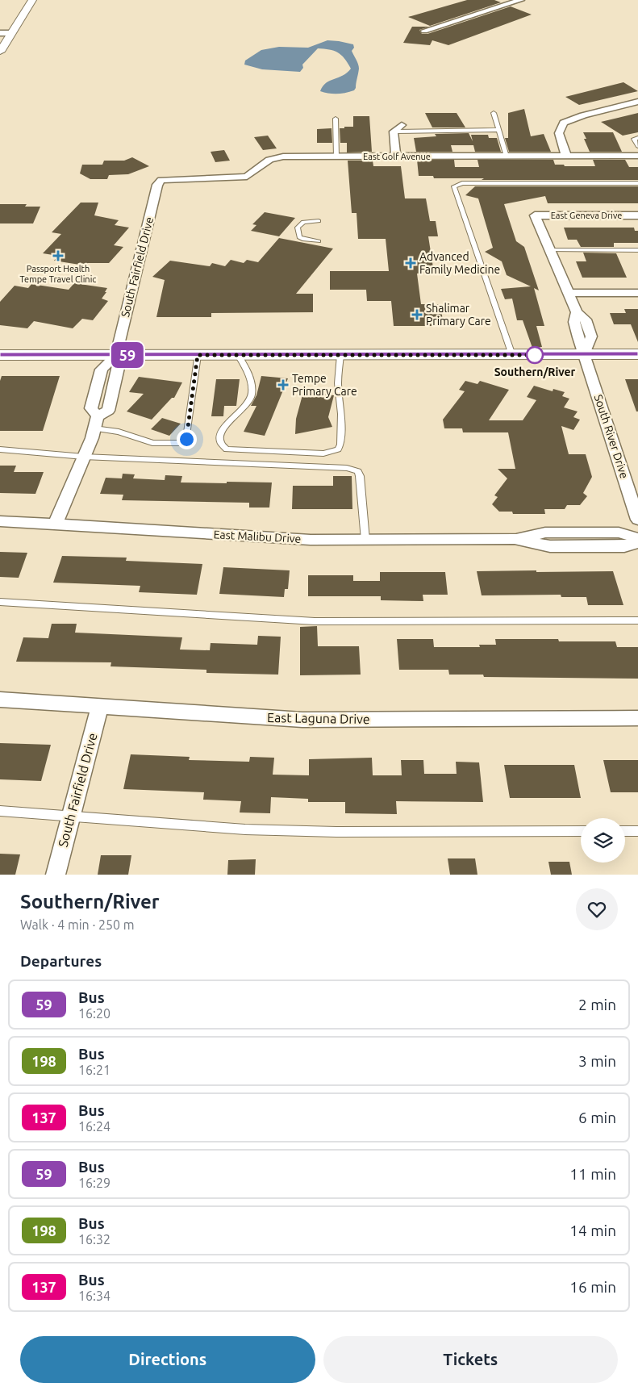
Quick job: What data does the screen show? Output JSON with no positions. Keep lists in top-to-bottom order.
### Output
{
  "streets": {
    "street": [
      "East Golf Avenue",
      "East Geneva Drive",
      "South Fairfield Drive",
      "South River Drive",
      "East Malibu Drive",
      "East Laguna Drive"
    ]
  },
  "crossings": [
    ["East Golf Avenue", "South Fairfield Drive"],
    ["East Geneva Drive", "South River Drive"],
    ["South Fairfield Drive", "East Malibu Drive"],
    ["South Fairfield Drive", "East Laguna Drive"]
  ],
  "places": {
    "health": [
      "Passport Health Tempe Travel Clinic",
      "Advanced Family Medicine",
      "Shalimar Primary Care",
      "Tempe Primary Care"
    ],
    "other": ["Southern/River"]
  },
  "lines": ["bus line 59"],
  "page": {
    "on_map": "59",
    "heading": [
      ["Southern/River", "Walk · 4 min · 250 m"],
      "Departures"
    ],
    "list": [
      {
        "mark": "59",
        "name": "Bus",
        "note": "16:20",
        "value": "2 min"
      },
      {
        "mark": "198",
        "name": "Bus",
        "note": "16:21",
        "value": "3 min"
      },
      {
        "mark": "137",
        "name": "Bus",
        "note": "16:24",
        "value": "6 min"
      },
      {
        "mark": "59",
        "name": "Bus",
        "note": "16:29",
        "value": "11 min"
      },
      {
        "mark": "198",
        "name": "Bus",
        "note": "16:32",
        "value": "14 min"
      },
      {
        "mark": "137",
        "name": "Bus",
        "note": "16:34",
        "value": "16 min"
      }
    ],
    "buttons": ["Directions", "Tickets"]
  }
}
